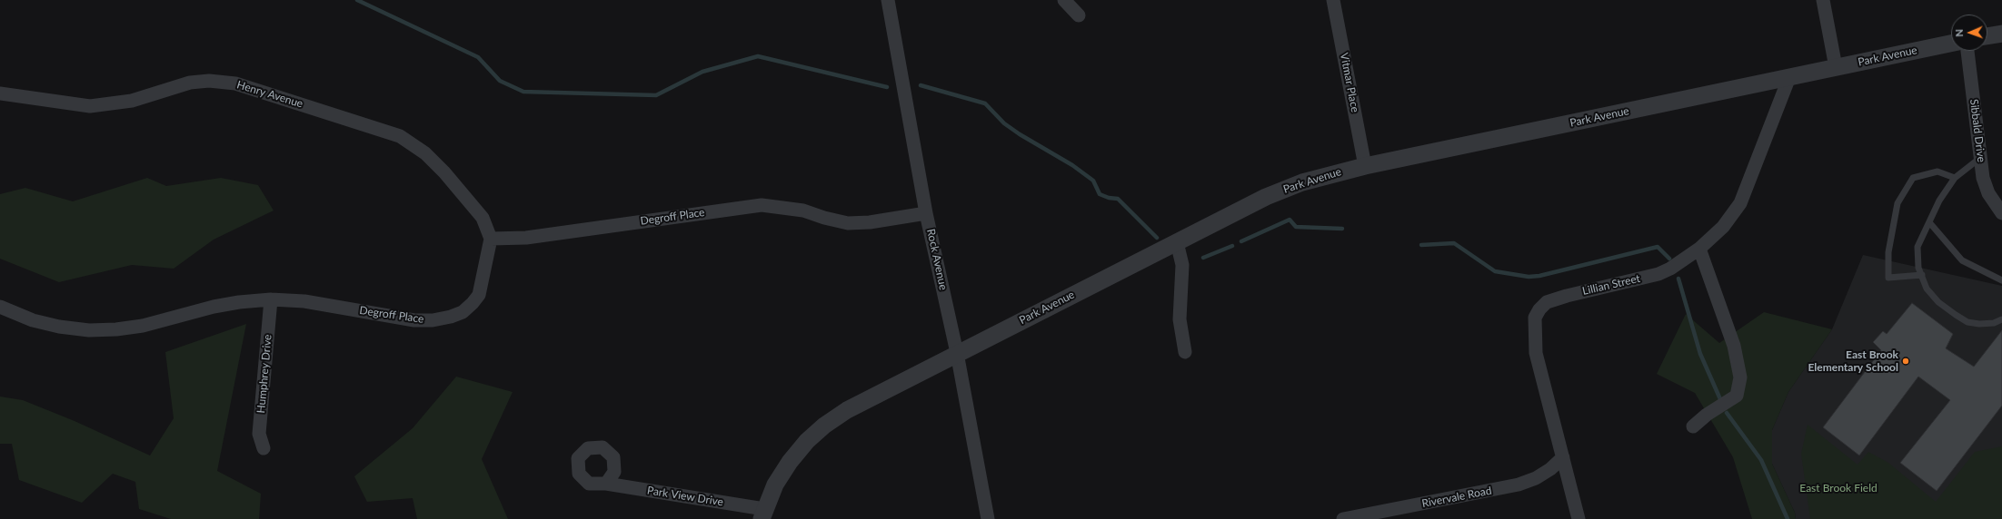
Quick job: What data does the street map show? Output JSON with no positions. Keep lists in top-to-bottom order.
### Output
{
  "streets": {
    "street": [
      "Park Avenue",
      "Vitmar Place",
      "Henry Avenue",
      "Sibbald Drive",
      "Degroff Place",
      "Rock Avenue",
      "Lillian Street",
      "Humphrey Drive",
      "Park View Drive",
      "Rivervale Road"
    ]
  },
  "crossings": [
    ["Park Avenue", "Vitmar Place"],
    ["Park Avenue", "Rock Avenue"],
    ["Park Avenue", "Lillian Street"],
    ["Park Avenue", "Park View Drive"],
    ["Henry Avenue", "Degroff Place"],
    ["Degroff Place", "Rock Avenue"],
    ["Degroff Place", "Humphrey Drive"],
    ["Lillian Street", "Rivervale Road"]
  ],
  "parks": ["East Brook Field"],
  "places": ["East Brook Elementary School"],
  "north": "left"
}
